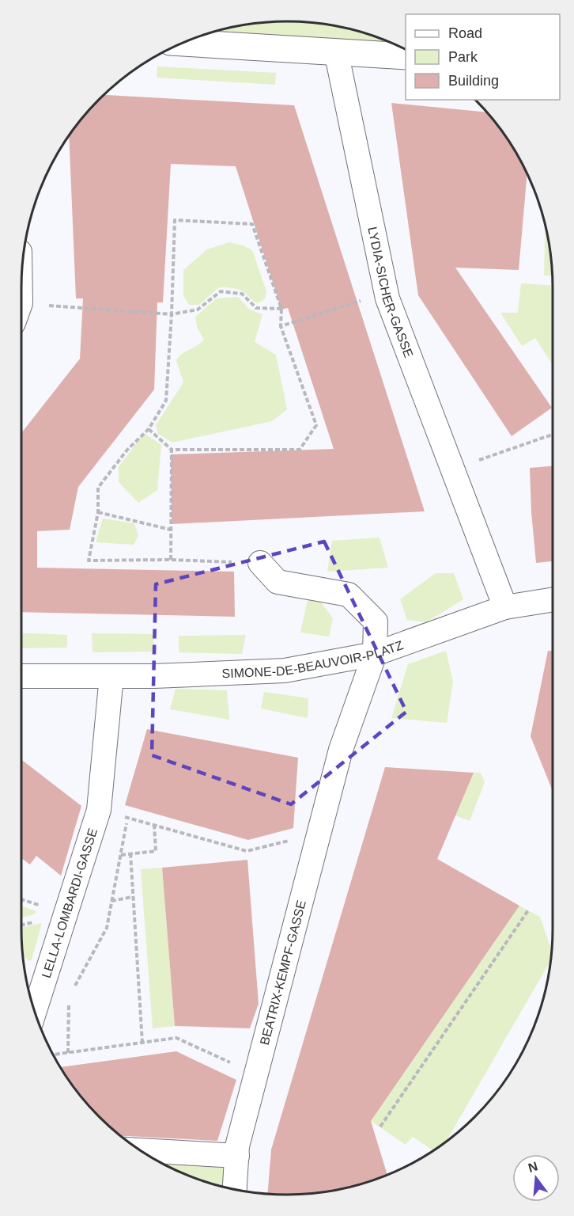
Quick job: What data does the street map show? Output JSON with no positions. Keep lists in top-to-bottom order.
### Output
{
  "streets": {
    "street": [
      "LYDIA-SICHER-GASSE",
      "SIMONE-DE-BEAUVOIR-PLATZ",
      "LELLA-LOMBARDI-GASSE",
      "BEATRIX-KEMPF-GASSE"
    ]
  },
  "crossings": [
    ["LYDIA-SICHER-GASSE", "SIMONE-DE-BEAUVOIR-PLATZ"],
    ["SIMONE-DE-BEAUVOIR-PLATZ", "BEATRIX-KEMPF-GASSE"]
  ],
  "legend": ["Road", "Park", "Building"],
  "north": "top"
}
